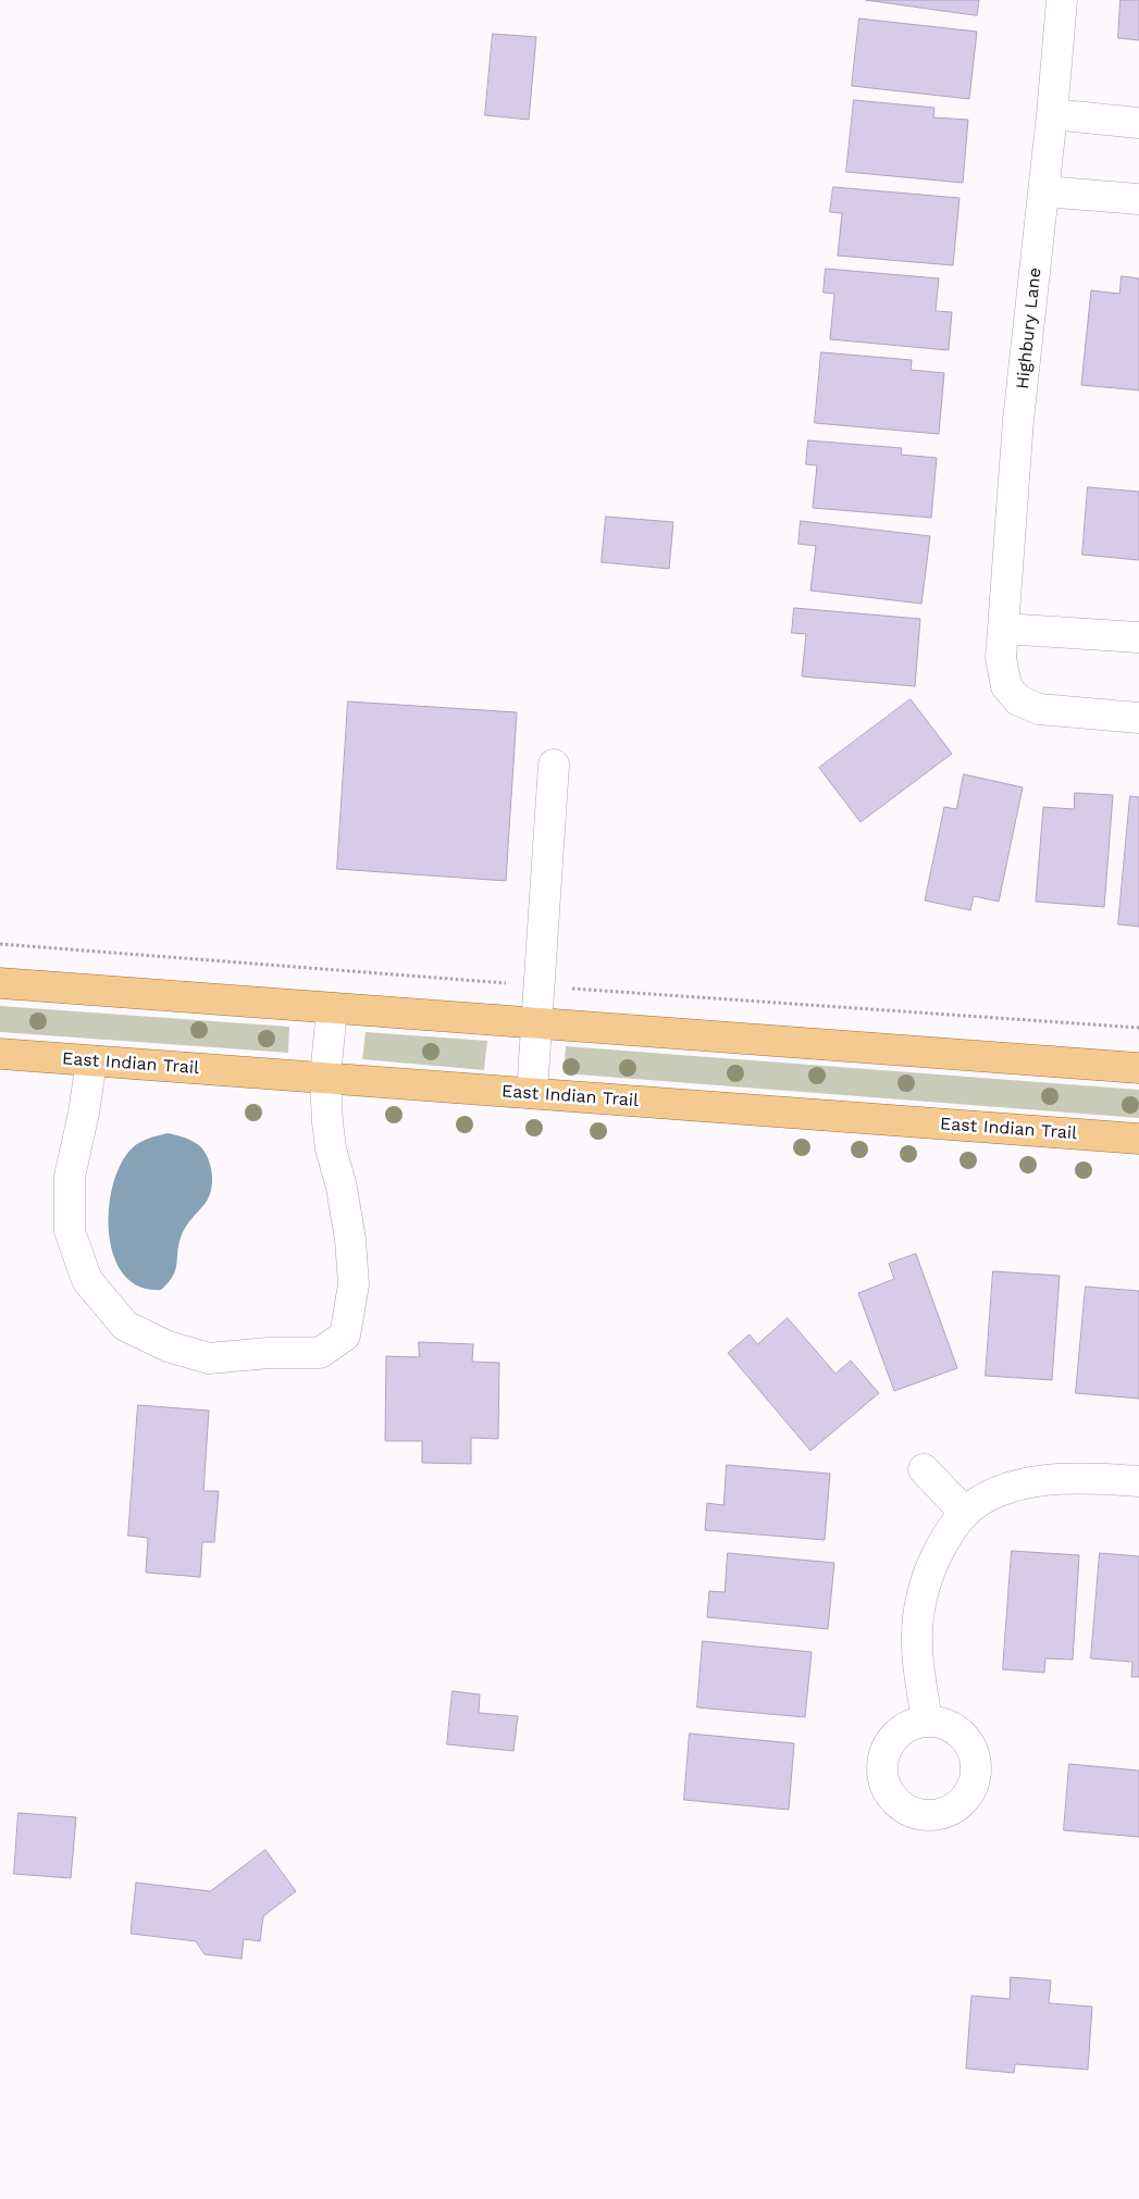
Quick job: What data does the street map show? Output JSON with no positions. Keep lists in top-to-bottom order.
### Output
{
  "streets": {
    "main road": ["East Indian Trail"],
    "street": ["Highbury Lane"]
  }
}
